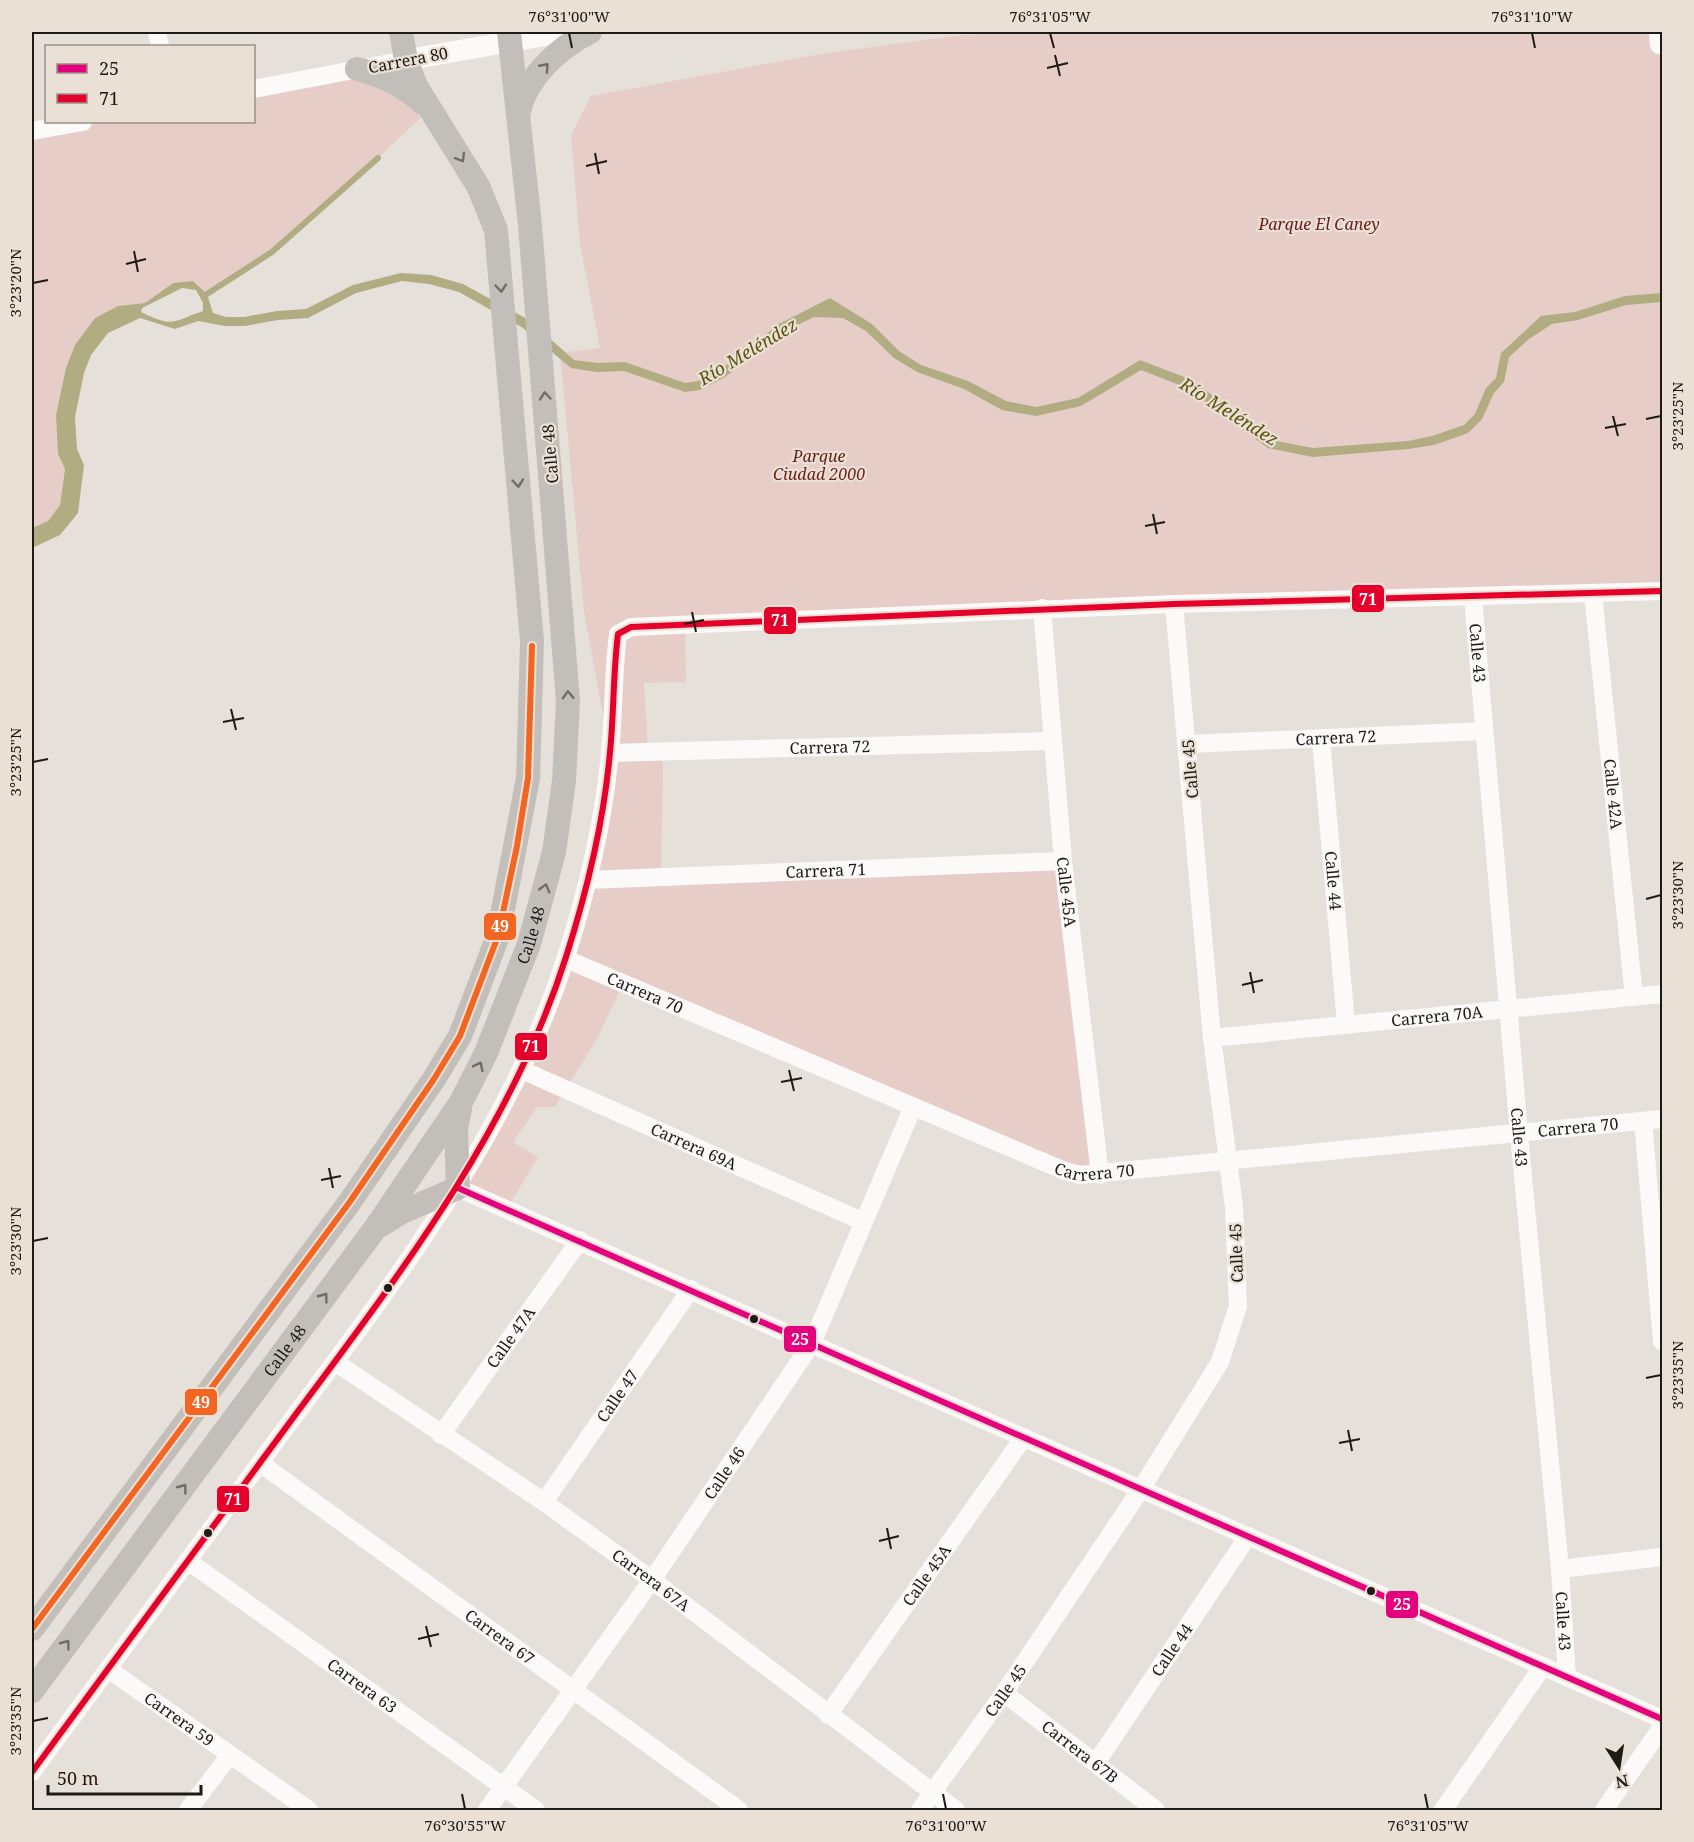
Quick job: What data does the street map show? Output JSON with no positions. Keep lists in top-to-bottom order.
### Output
{
  "streets": {
    "main road": ["Calle 48"],
    "street": [
      "Carrera 80",
      "Calle 43",
      "Carrera 72",
      "Calle 45",
      "Calle 42A",
      "Carrera 71",
      "Calle 44",
      "Calle 45A",
      "Carrera 70",
      "Carrera 70A",
      "Carrera 69A",
      "Calle 47A",
      "Calle 47",
      "Calle 46",
      "Carrera 67A",
      "Carrera 67",
      "Carrera 63",
      "Carrera 59",
      "Carrera 67B"
    ]
  },
  "crossings": [
    ["Carrera 80", "Calle 48"],
    ["Calle 43", "Carrera 72"],
    ["Calle 43", "Carrera 70"],
    ["Calle 43", "Carrera 70A"],
    ["Carrera 72", "Calle 45"],
    ["Carrera 72", "Calle 44"],
    ["Carrera 72", "Calle 45A"],
    ["Calle 45", "Carrera 70"],
    ["Calle 45", "Carrera 70A"],
    ["Calle 45", "Carrera 67A"],
    ["Calle 45", "Carrera 67B"],
    ["Calle 42A", "Carrera 70A"],
    ["Carrera 71", "Calle 45A"],
    ["Calle 44", "Carrera 70A"],
    ["Calle 44", "Carrera 67B"],
    ["Calle 45A", "Carrera 70"],
    ["Calle 45A", "Carrera 67A"],
    ["Carrera 70", "Calle 46"],
    ["Carrera 69A", "Calle 46"],
    ["Calle 47A", "Carrera 67A"],
    ["Calle 47", "Carrera 67A"],
    ["Calle 46", "Carrera 67A"],
    ["Calle 46", "Carrera 67"],
    ["Calle 46", "Carrera 63"]
  ],
  "water": ["Río Meléndez"],
  "parks": ["Parque El Caney", "Parque Ciudad 2000"],
  "lines": ["transit line 71", "transit line 49", "transit line 25"],
  "legend": ["25", "71"],
  "scale_bar": "50 m",
  "north": "bottom",
  "coordinates": [
    "76°31'00\"W",
    "76°31'05\"W",
    "76°31'10\"W",
    "3°23'20\"N",
    "3°23'25\"N",
    "3°23'30\"N",
    "3°23'35\"N",
    "76°30'55\"W"
  ]
}
